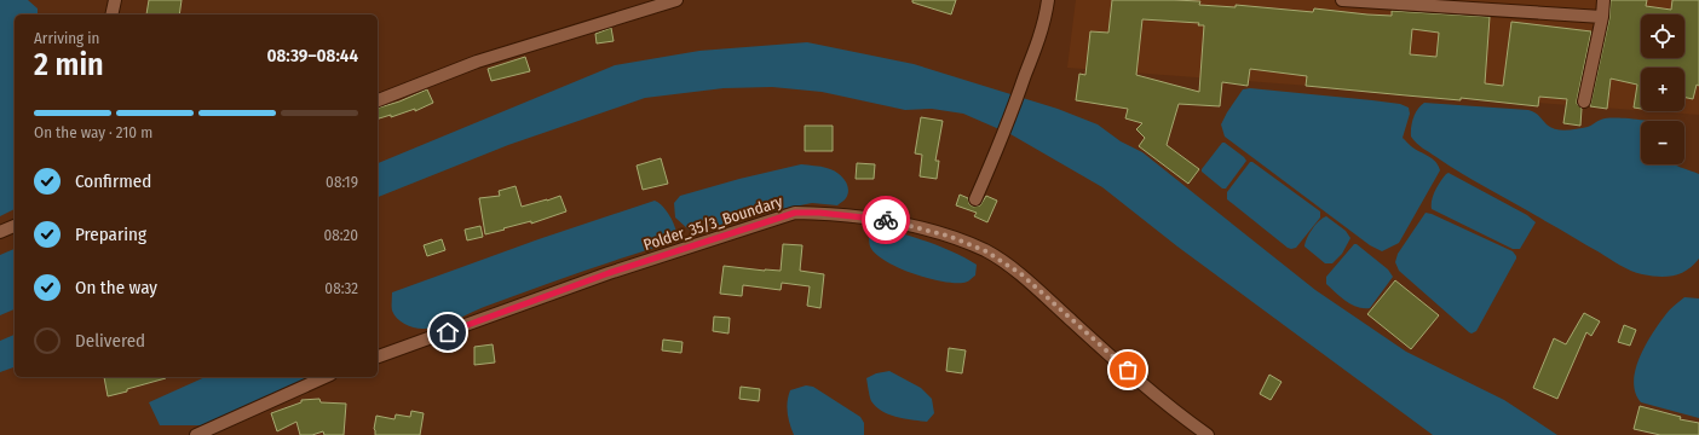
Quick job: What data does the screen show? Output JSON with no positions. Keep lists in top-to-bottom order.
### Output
{
  "streets": {
    "street": ["Polder_35/3_Boundary"]
  },
  "page": {
    "map_buttons": ["+", "−"],
    "heading": ["2 min", "Arriving in", "08:39–08:44"],
    "bar": "On the way · 210 m",
    "list": [
      ["Confirmed", "08:19"],
      ["Preparing", "08:20"],
      ["On the way", "08:32"],
      "Delivered"
    ]
  }
}
